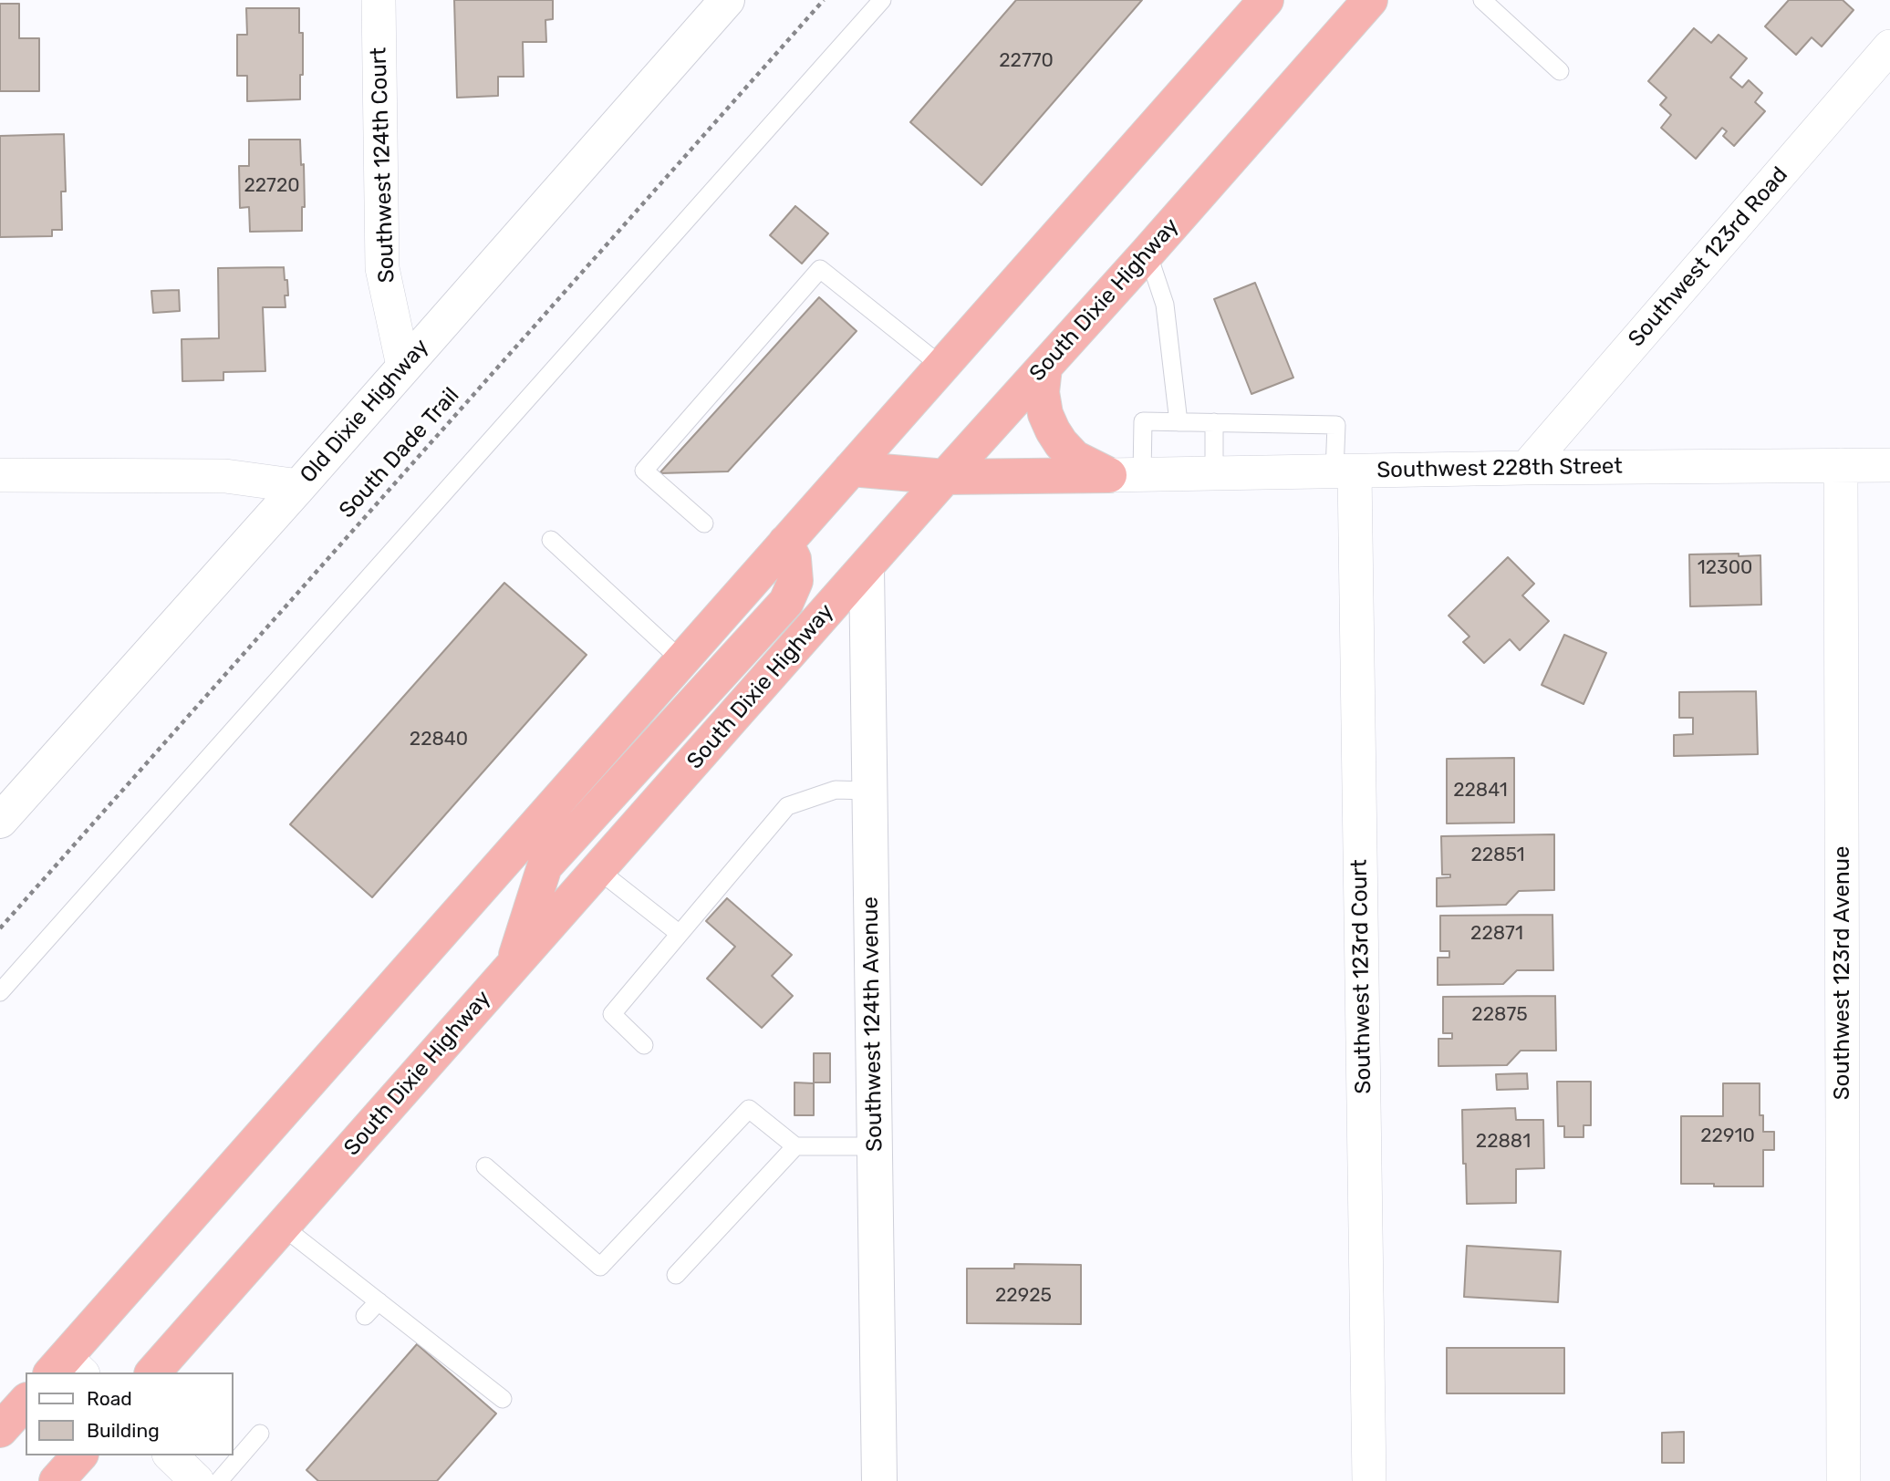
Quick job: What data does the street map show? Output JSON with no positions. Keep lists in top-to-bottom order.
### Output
{
  "streets": {
    "highway": ["South Dixie Highway"],
    "street": [
      "Southwest 124th Court",
      "Southwest 123rd Road",
      "Old Dixie Highway",
      "Southwest 228th Street",
      "Southwest 123rd Avenue",
      "Southwest 123rd Court",
      "Southwest 124th Avenue"
    ],
    "path": ["South Dade Trail"]
  },
  "crossings": [
    ["Southwest 124th Court", "Old Dixie Highway"],
    ["Southwest 123rd Road", "Southwest 228th Street"],
    ["South Dixie Highway", "Southwest 124th Avenue"],
    ["Southwest 228th Street", "Southwest 123rd Avenue"],
    ["Southwest 228th Street", "Southwest 123rd Court"]
  ],
  "house_numbers": [
    "22770",
    "22720",
    "12300",
    "22840",
    "22841",
    "22851",
    "22871",
    "22875",
    "22910",
    "22881",
    "22925"
  ],
  "legend": ["Road", "Building"]
}
